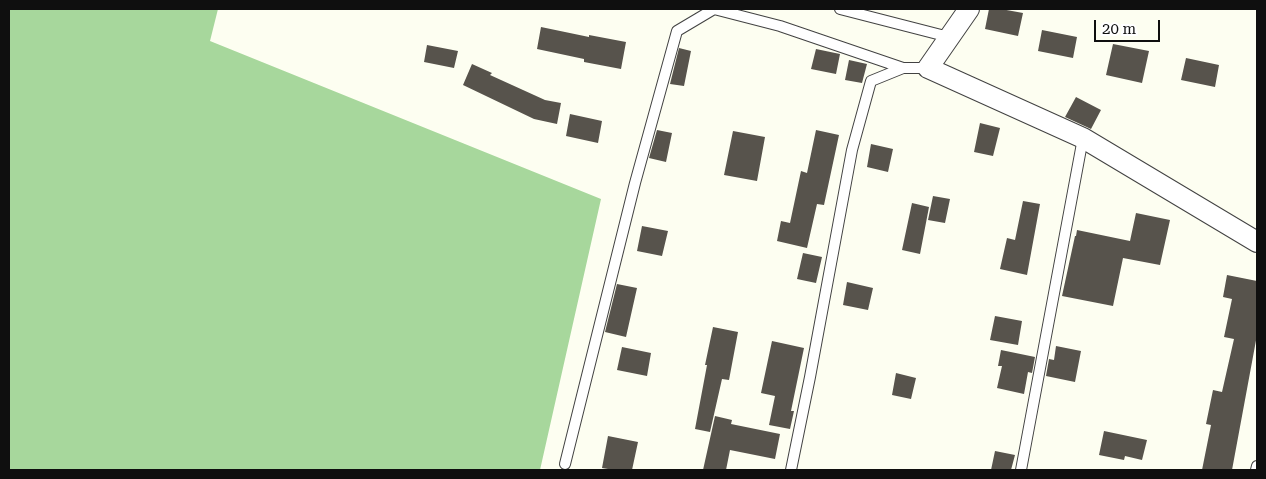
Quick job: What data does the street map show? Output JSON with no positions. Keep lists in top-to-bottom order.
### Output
{
  "scale_bar": "20 m"
}
